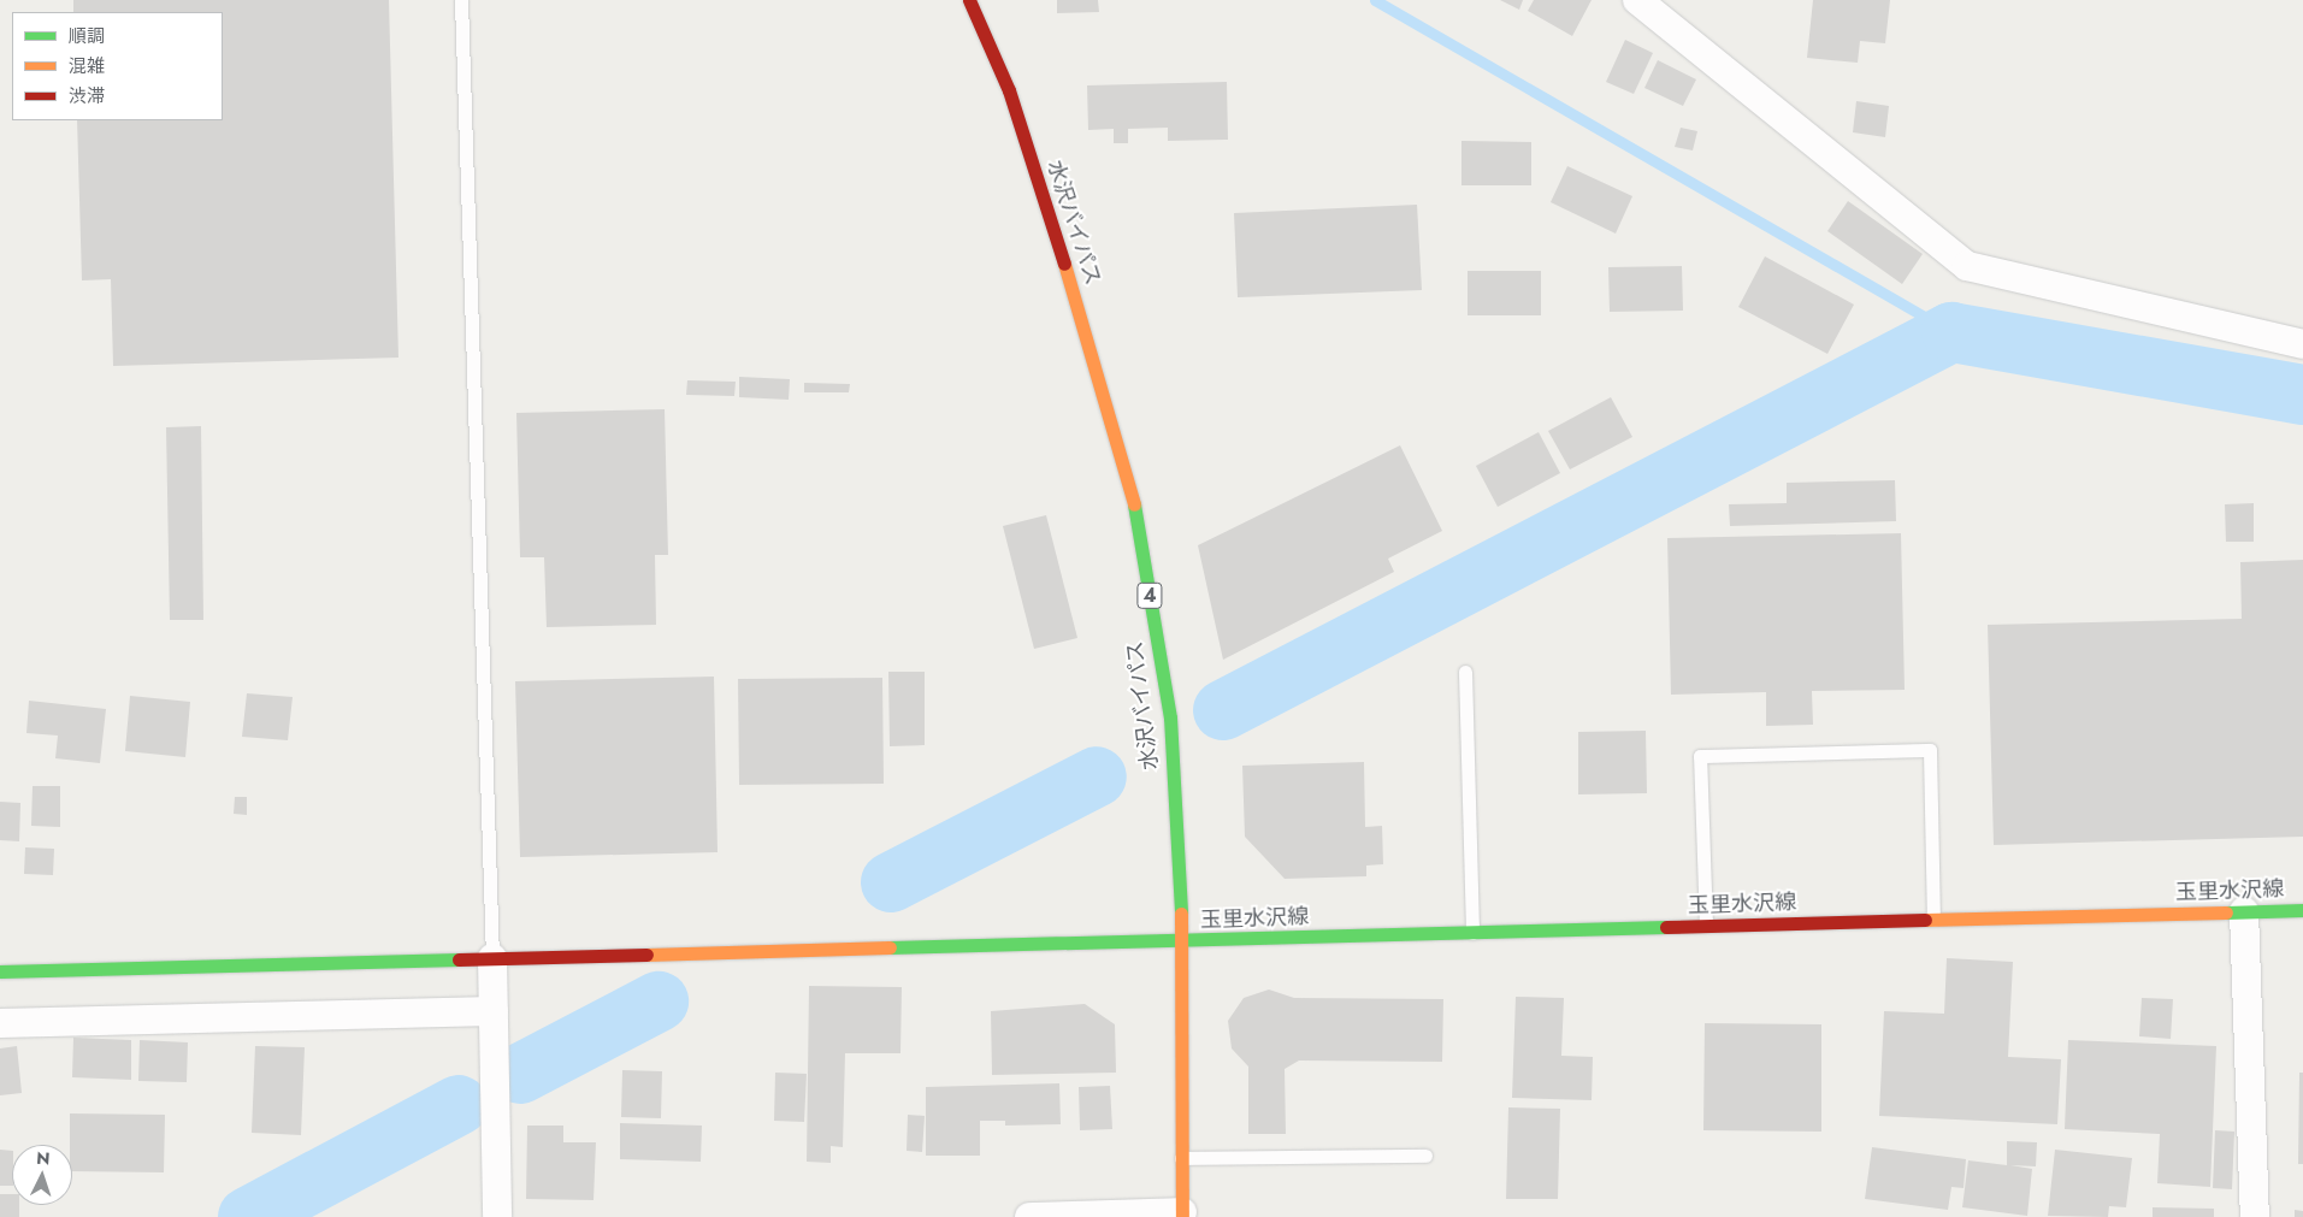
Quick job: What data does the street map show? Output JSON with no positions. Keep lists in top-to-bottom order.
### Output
{
  "streets": {
    "main road": ["水沢バイパス", "4", "玉里水沢線"]
  },
  "crossings": [
    ["水沢バイパス", "玉里水沢線"]
  ],
  "legend": ["順調", "混雑", "渋滞"],
  "north": "top"
}
